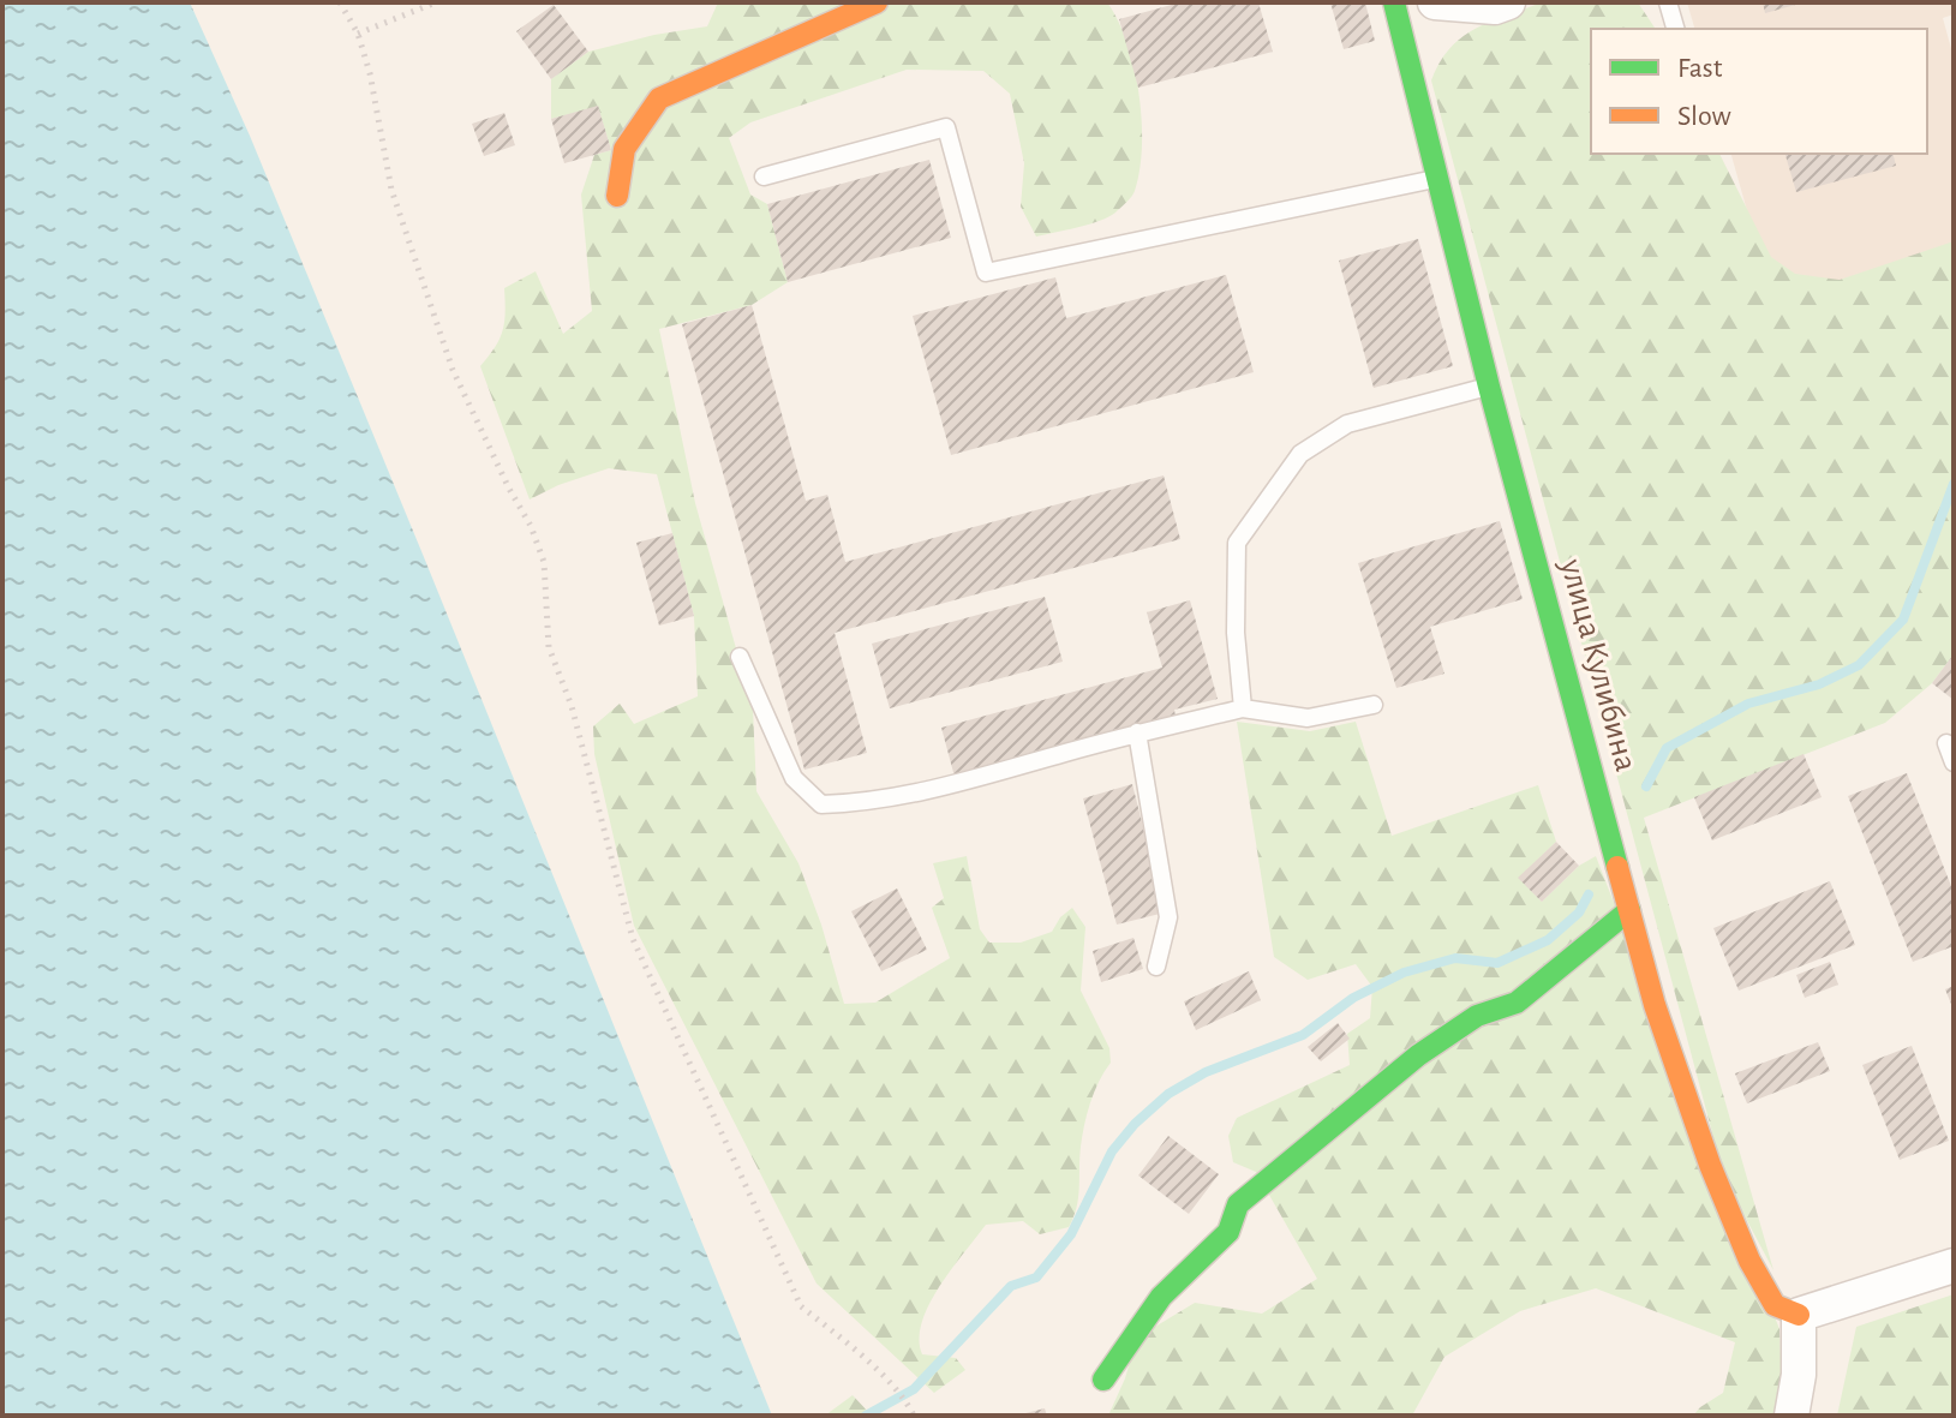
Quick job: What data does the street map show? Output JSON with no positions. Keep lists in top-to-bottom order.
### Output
{
  "streets": {
    "street": ["улица Кулибина"]
  },
  "legend": ["Fast", "Slow"]
}
